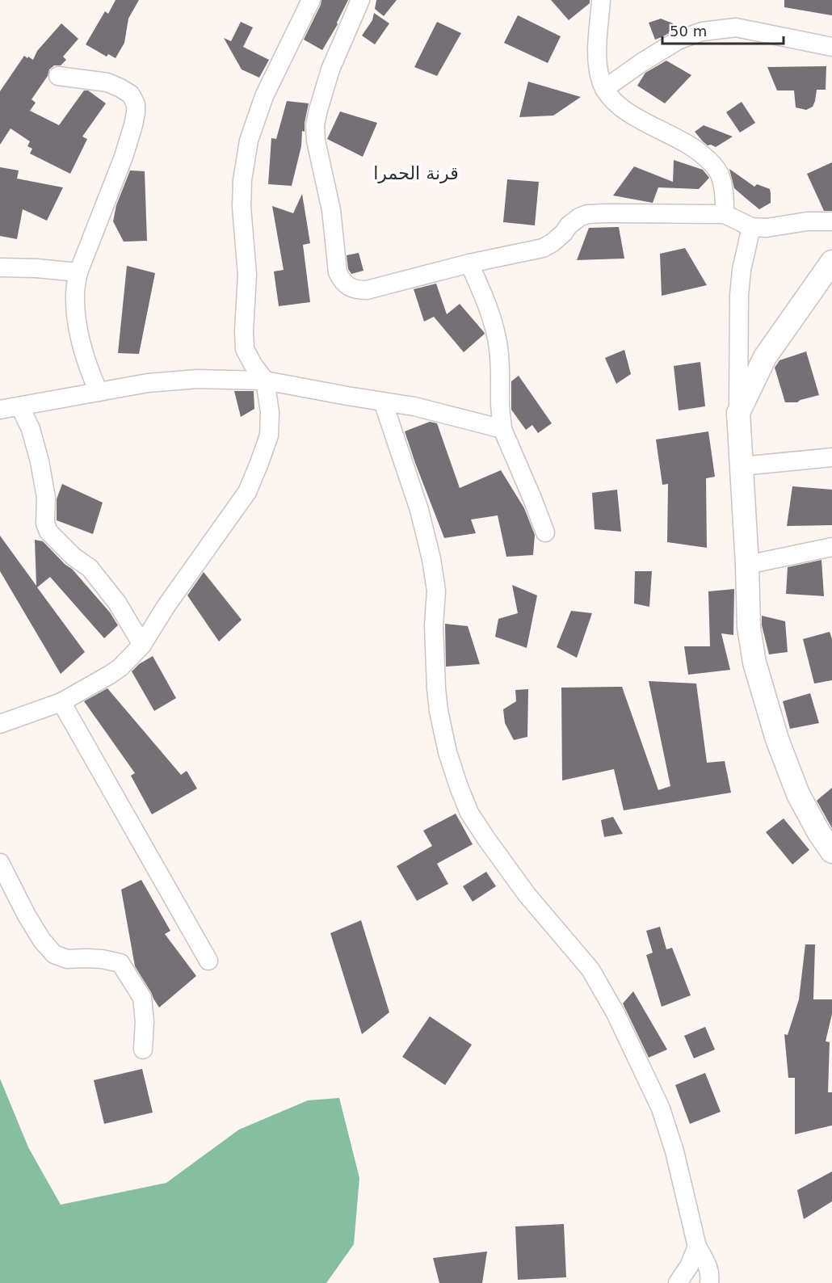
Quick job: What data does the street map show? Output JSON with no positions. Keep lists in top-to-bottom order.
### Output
{
  "districts": ["قرنة الحمرا"],
  "scale_bar": "50 m"
}
